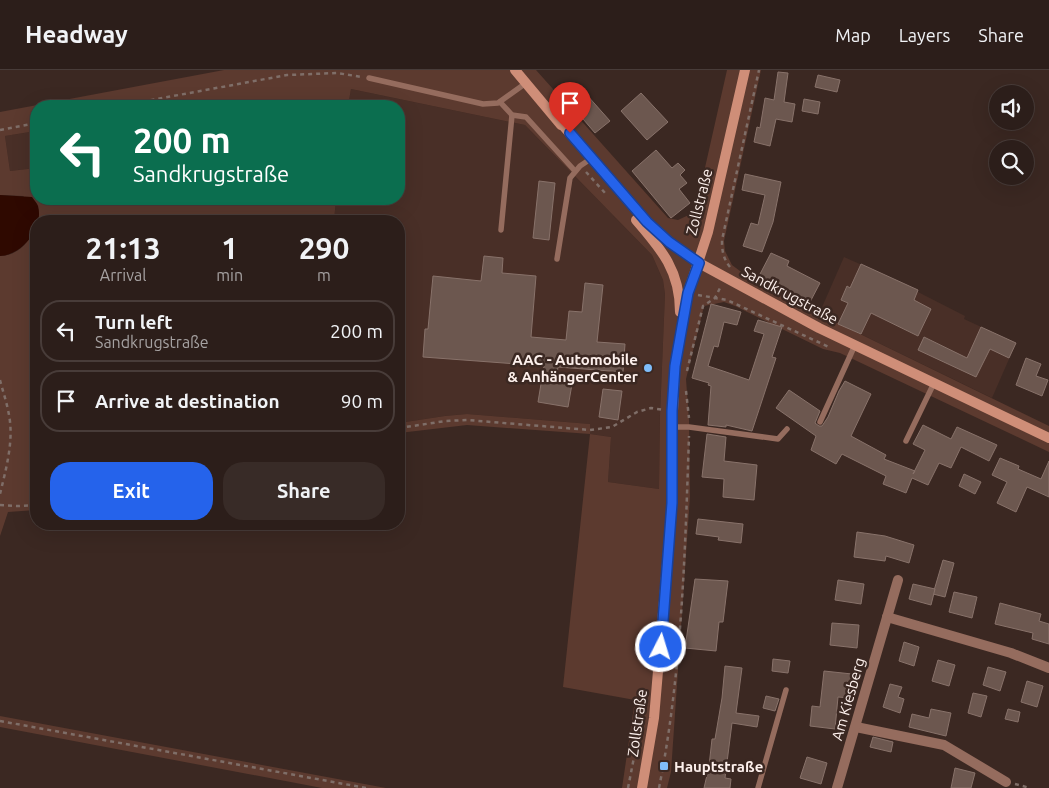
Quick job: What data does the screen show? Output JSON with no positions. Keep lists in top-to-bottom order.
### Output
{
  "streets": {
    "street": ["Zollstraße", "Sandkrugstraße", "Am Kiesberg"]
  },
  "crossings": [
    ["Zollstraße", "Sandkrugstraße"]
  ],
  "places": {
    "other": ["AAC - Automobile & AnhängerCenter"],
    "transit": ["Hauptstraße"]
  },
  "page": {
    "header": "Headway",
    "nav": ["Map", "Layers", "Share"],
    "turn": ["200 m", "Sandkrugstraße"],
    "eta": [
      "21:13",
      "Arrival",
      "1",
      "min",
      "290",
      "m"
    ],
    "list": [
      {
        "name": "Turn left",
        "note": "Sandkrugstraße",
        "value": "200 m"
      },
      {
        "name": "Arrive at destination",
        "value": "90 m"
      }
    ],
    "buttons": ["Exit", "Share"]
  }
}
